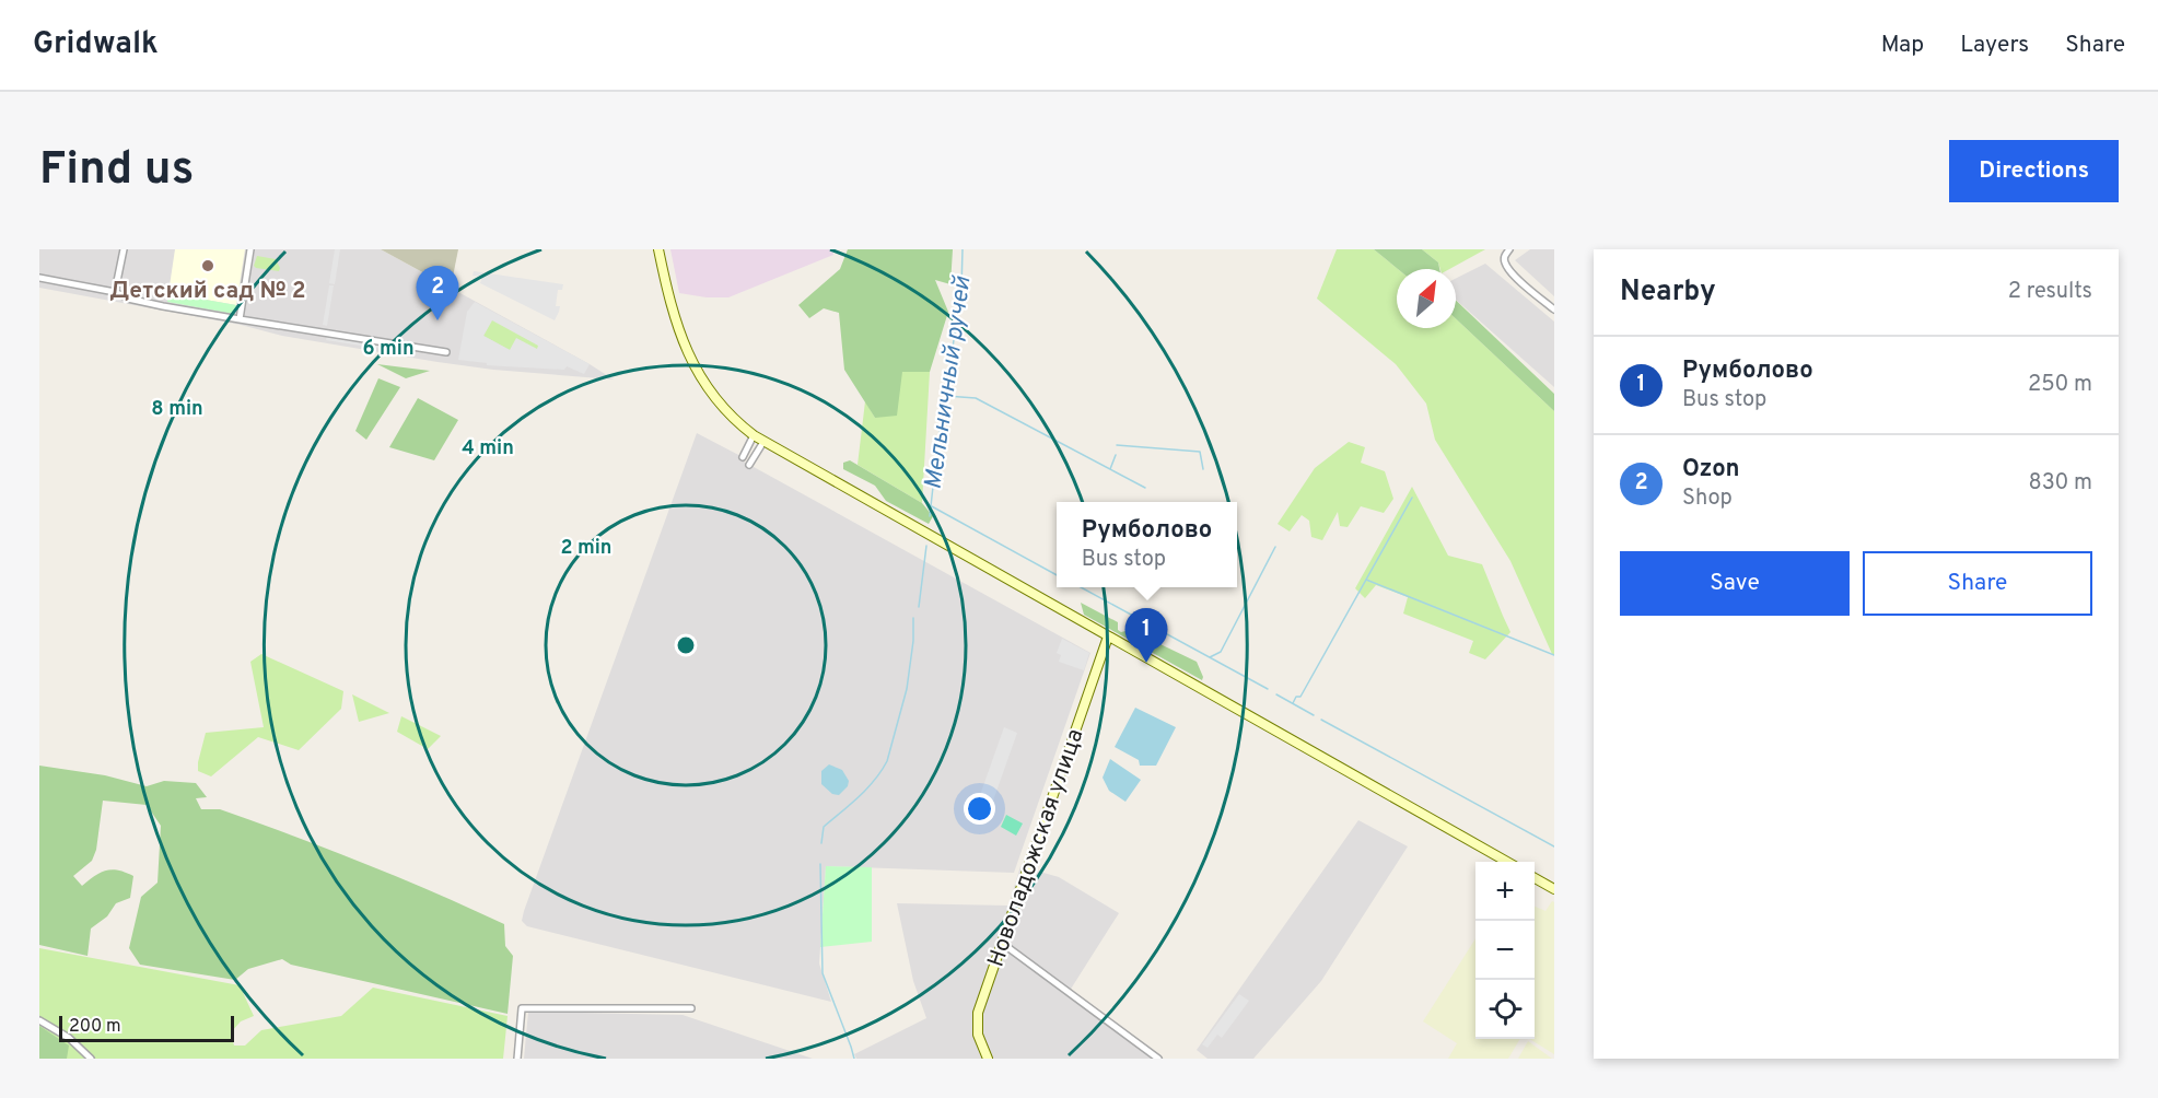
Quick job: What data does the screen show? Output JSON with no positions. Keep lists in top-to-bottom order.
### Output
{
  "streets": {
    "main road": ["Новоладожская улица"]
  },
  "water": ["Мельничный ручей"],
  "places": ["Детский сад № 2"],
  "scale_bar": "200 m",
  "north": "top right",
  "page": {
    "header": "Gridwalk",
    "nav": ["Map", "Layers", "Share"],
    "buttons": [
      "Directions",
      ["Save", "Share"]
    ],
    "title": "Find us",
    "heading": ["Nearby", "2 results"],
    "pins": ["2", "1"],
    "list": [
      {
        "mark": "1",
        "name": "Румболово",
        "note": "Bus stop",
        "value": "250 m"
      },
      {
        "mark": "2",
        "name": "Ozon",
        "note": "Shop",
        "value": "830 m"
      }
    ],
    "popup": ["Румболово", "Bus stop"],
    "map_buttons": ["+", "−"],
    "scale": "200 m"
  },
  "rings": [
    "6 min",
    "8 min",
    "4 min",
    "2 min"
  ]
}
